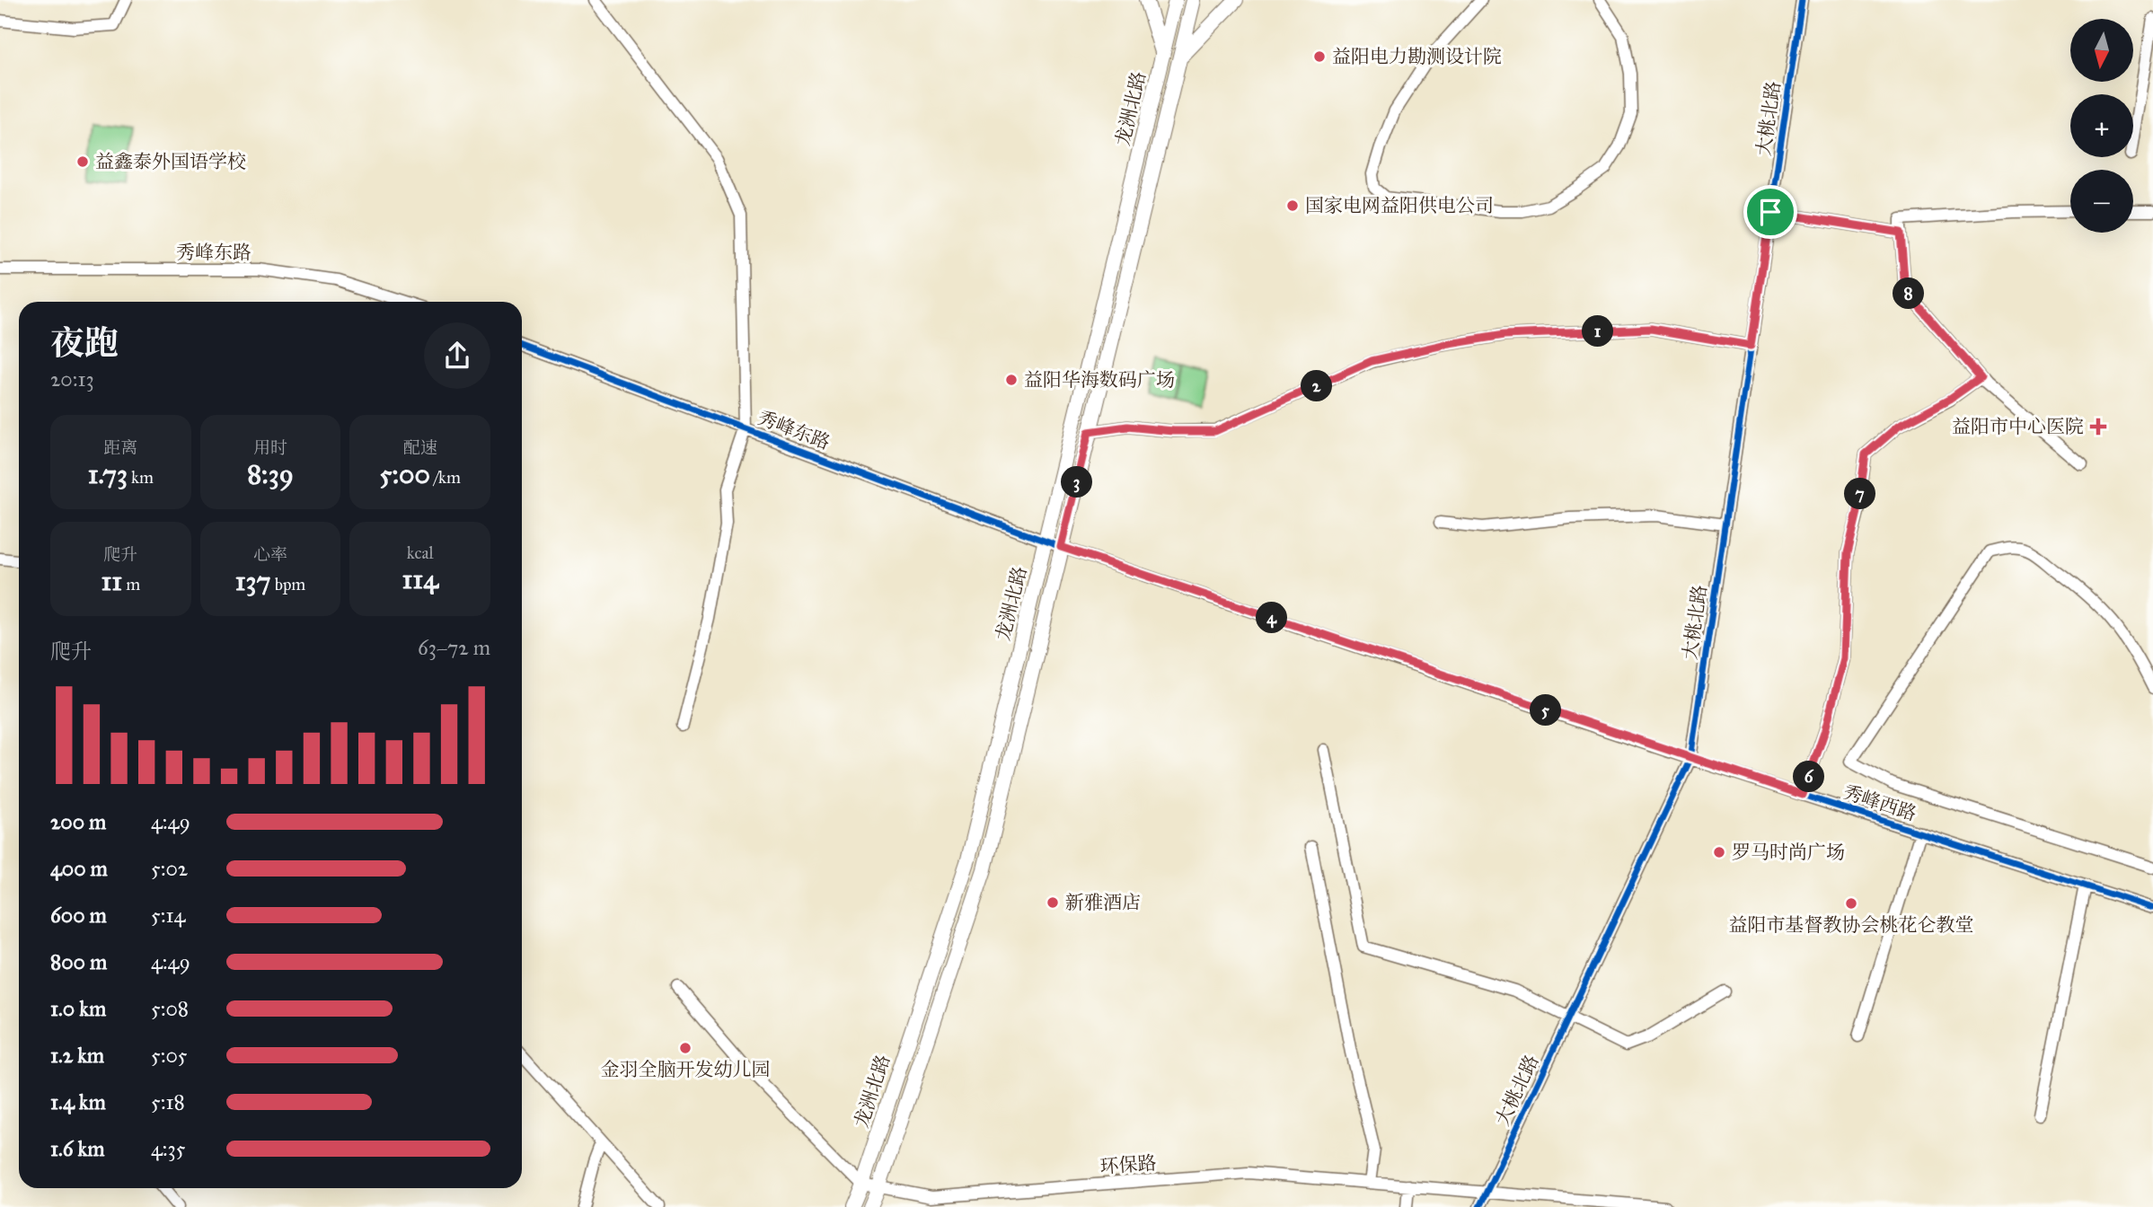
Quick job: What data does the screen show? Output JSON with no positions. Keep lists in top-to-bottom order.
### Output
{
  "streets": {
    "main road": ["龙洲北路"],
    "street": [
      "大桃北路",
      "秀峰东路",
      "秀峰西路",
      "环保路"
    ]
  },
  "crossings": [
    ["龙洲北路", "秀峰东路"],
    ["龙洲北路", "秀峰西路"],
    ["龙洲北路", "环保路"],
    ["大桃北路", "秀峰西路"],
    ["大桃北路", "环保路"],
    ["秀峰东路", "秀峰西路"]
  ],
  "places": {
    "other": [
      "益阳电力勘测设计院",
      "益鑫泰外国语学校",
      "国家电网益阳供电公司",
      "益阳华海数码广场",
      "罗马时尚广场",
      "新雅酒店",
      "益阳市基督教协会桃花仑教堂",
      "金羽全脑开发幼儿园"
    ],
    "health": ["益阳市中心医院"]
  },
  "north": "bottom",
  "page": {
    "map_buttons": ["+", "−"],
    "pins": [
      "8",
      "1",
      "2",
      "3",
      "7",
      "4",
      "5",
      "6"
    ],
    "heading": ["夜跑", "20:13"],
    "stats": [
      ["距离", "1.73 km"],
      ["用时", "8:39"],
      ["配速", "5:00 /km"],
      ["爬升", "11 m"],
      ["心率", "137 bpm"],
      ["kcal", "114"]
    ],
    "chart": ["爬升", "63–72 m"],
    "list": [
      {
        "name": "200 m",
        "note": "4:49"
      },
      {
        "name": "400 m",
        "note": "5:02"
      },
      {
        "name": "600 m",
        "note": "5:14"
      },
      {
        "name": "800 m",
        "note": "4:49"
      },
      {
        "name": "1.0 km",
        "note": "5:08"
      },
      {
        "name": "1.2 km",
        "note": "5:05"
      },
      {
        "name": "1.4 km",
        "note": "5:18"
      },
      {
        "name": "1.6 km",
        "note": "4:35"
      }
    ]
  }
}
